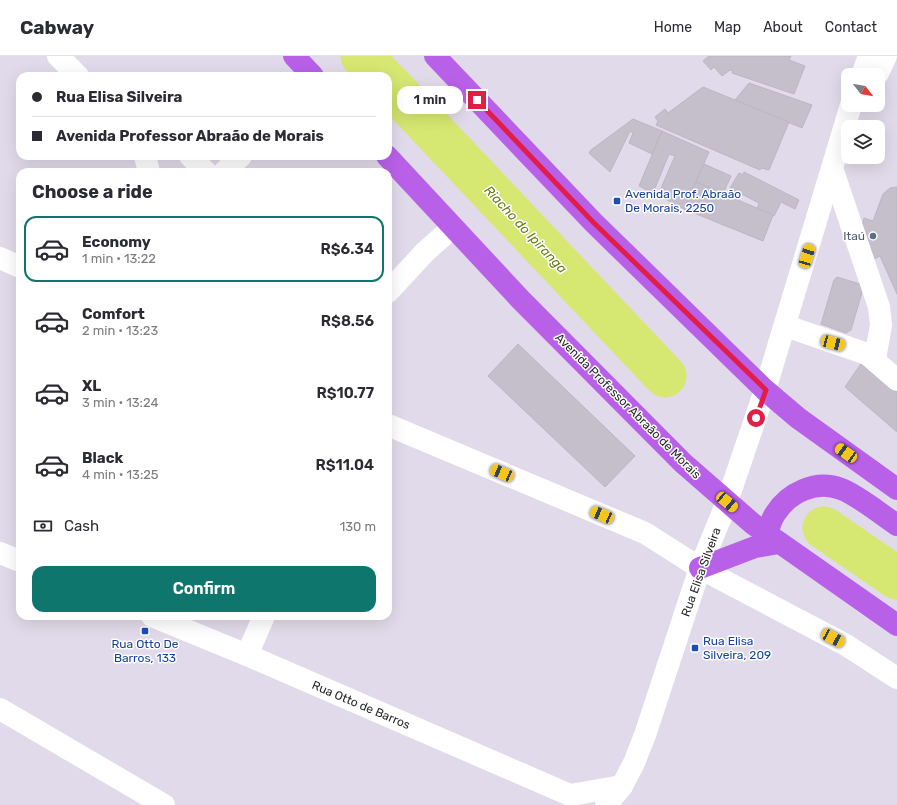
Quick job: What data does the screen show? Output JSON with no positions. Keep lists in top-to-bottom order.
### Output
{
  "streets": {
    "main road": ["Avenida Professor Abraão de Morais"],
    "street": ["Rua Elisa Silveira", "Rua Otto de Barros"]
  },
  "crossings": [
    ["Avenida Professor Abraão de Morais", "Rua Elisa Silveira"],
    ["Rua Elisa Silveira", "Rua Otto de Barros"]
  ],
  "water": ["Riacho do Ipiranga"],
  "places": {
    "transit": ["Avenida Prof. Abraão De Morais, 2250", "Rua Otto De Barros, 133", "Rua Elisa Silveira, 209"],
    "other": ["Itaú"]
  },
  "north": "bottom right",
  "page": {
    "header": "Cabway",
    "nav": [
      "Home",
      "Map",
      "About",
      "Contact"
    ],
    "banner": ["Rua Elisa Silveira", "Avenida Professor Abraão de Morais"],
    "bubble": "1 min",
    "heading": "Choose a ride",
    "list": [
      {
        "name": "Economy",
        "note": "1 min · 13:22",
        "value": "R$6.34"
      },
      {
        "name": "Comfort",
        "note": "2 min · 13:23",
        "value": "R$8.56"
      },
      {
        "name": "XL",
        "note": "3 min · 13:24",
        "value": "R$10.77"
      },
      {
        "name": "Black",
        "note": "4 min · 13:25",
        "value": "R$11.04"
      }
    ],
    "pay": ["Cash", "130 m"],
    "buttons": "Confirm"
  }
}
